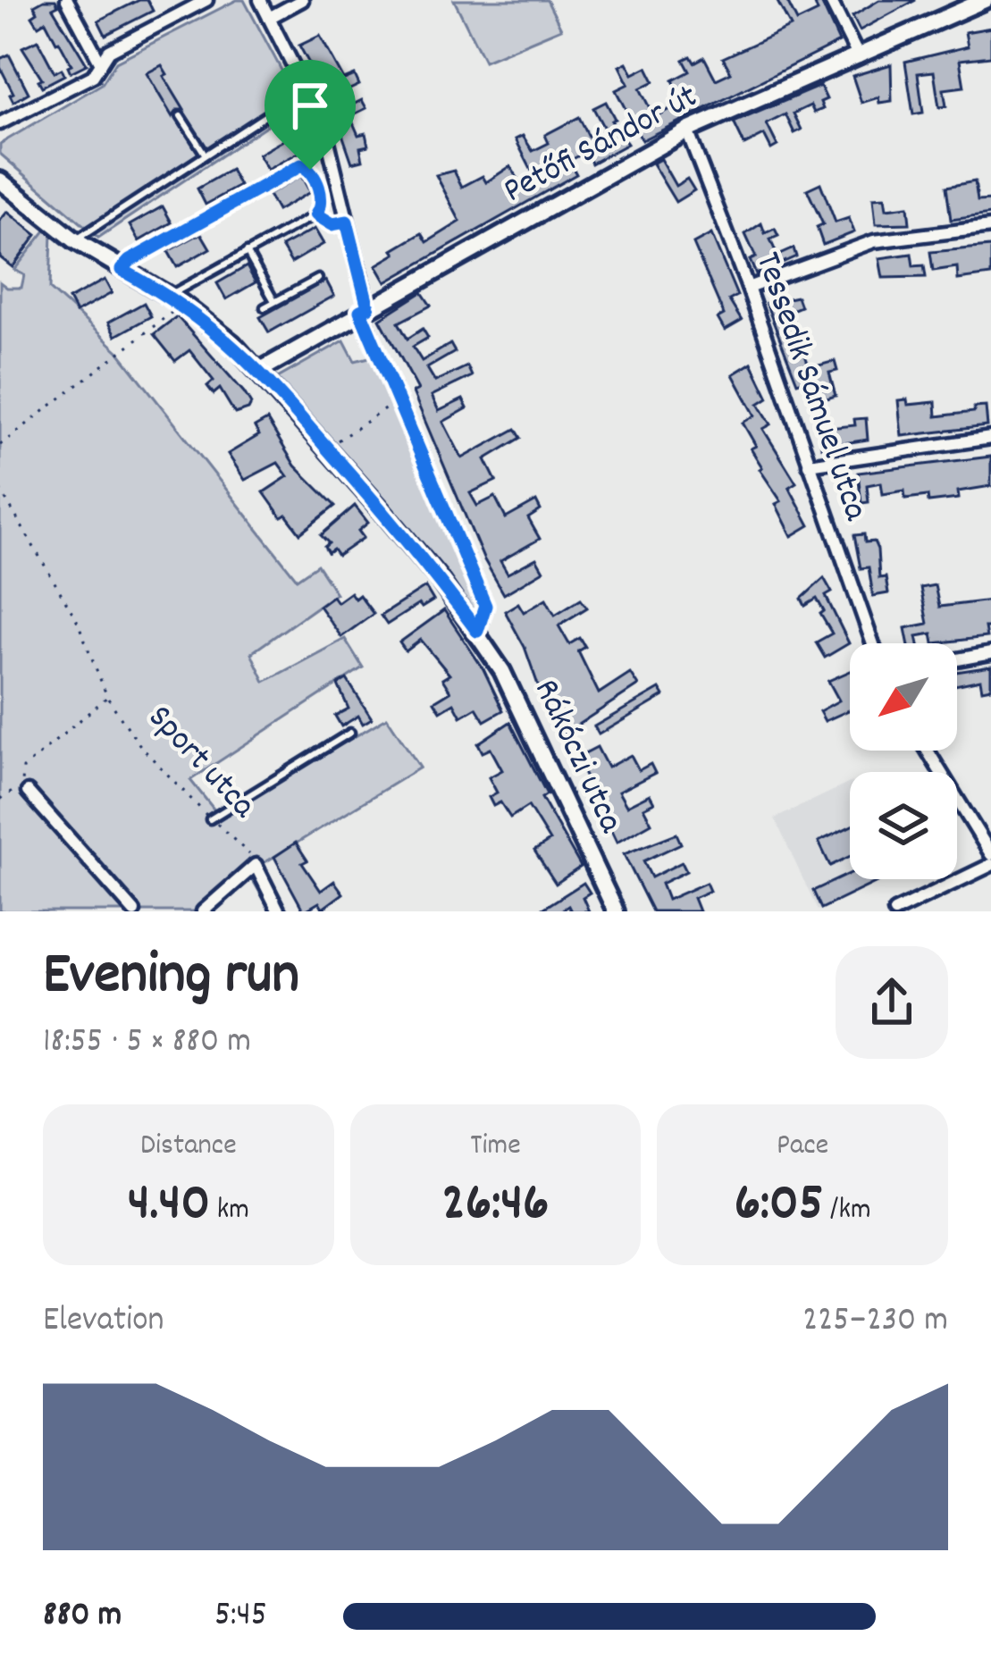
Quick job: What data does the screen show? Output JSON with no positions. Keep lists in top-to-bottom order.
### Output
{
  "streets": {
    "main road": ["Petőfi Sándor út", "Rákóczi utca"],
    "street": ["Tessedik Sámuel utca", "Sport utca"]
  },
  "crossings": [
    ["Petőfi Sándor út", "Tessedik Sámuel utca"],
    ["Petőfi Sándor út", "Rákóczi utca"]
  ],
  "north": "bottom left",
  "page": {
    "heading": ["Evening run", "18:55 · 5 × 880 m"],
    "stats": [
      ["Distance", "4.40 km"],
      ["Time", "26:46"],
      ["Pace", "6:05 /km"]
    ],
    "chart": ["Elevation", "225–230 m"],
    "list": [
      {
        "name": "880 m",
        "note": "5:45"
      }
    ]
  }
}
